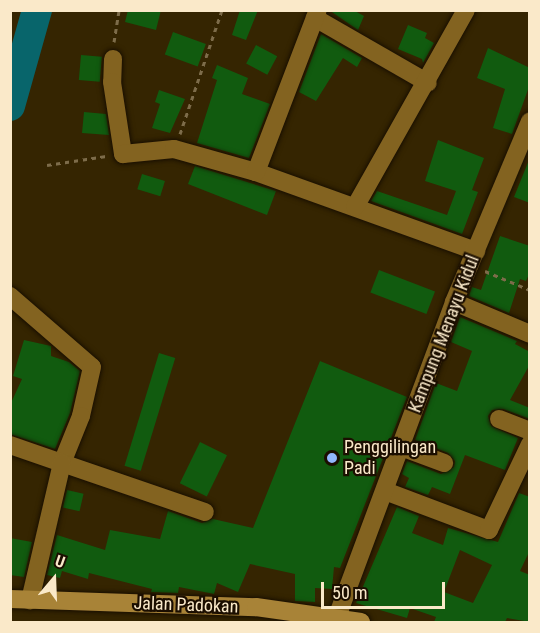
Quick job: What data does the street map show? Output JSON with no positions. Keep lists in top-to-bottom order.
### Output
{
  "streets": {
    "main road": ["Jalan Padokan"],
    "street": ["Kampung Menayu Kidul"]
  },
  "crossings": [
    ["Kampung Menayu Kidul", "Jalan Padokan"]
  ],
  "places": ["Penggilingan Padi"],
  "scale_bar": "50 m",
  "north": "top"
}
